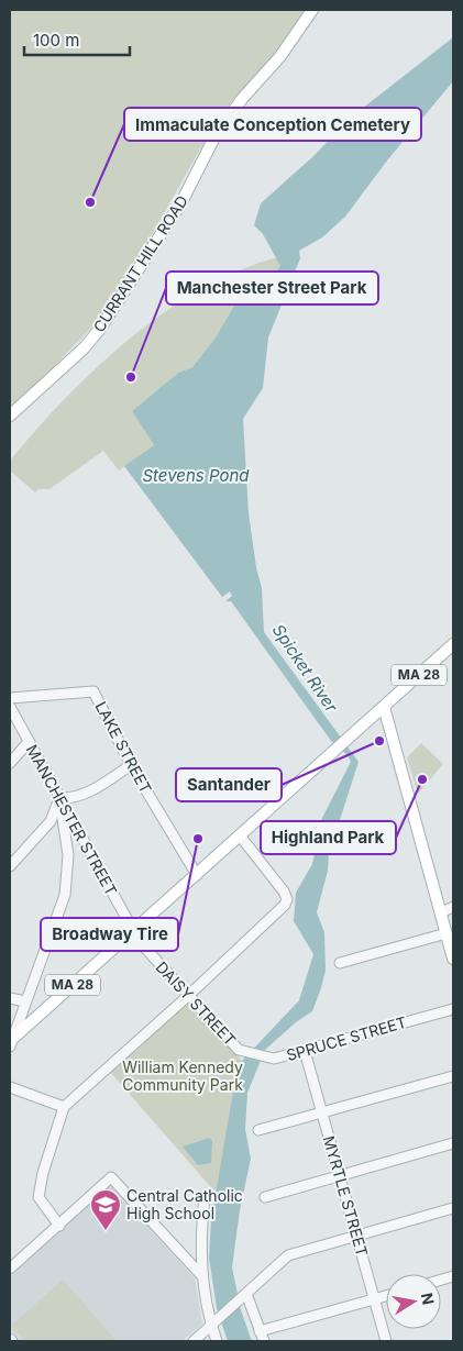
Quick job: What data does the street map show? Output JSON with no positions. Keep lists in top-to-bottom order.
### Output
{
  "streets": {
    "main road": ["CURRANT HILL ROAD", "MA 28"],
    "street": [
      "LAKE STREET",
      "MANCHESTER STREET",
      "DAISY STREET",
      "SPRUCE STREET",
      "MYRTLE STREET"
    ]
  },
  "crossings": [
    ["MA 28", "LAKE STREET"],
    ["MA 28", "MANCHESTER STREET"],
    ["MA 28", "DAISY STREET"],
    ["MANCHESTER STREET", "DAISY STREET"],
    ["DAISY STREET", "SPRUCE STREET"],
    ["SPRUCE STREET", "MYRTLE STREET"]
  ],
  "water": ["Stevens Pond", "Spicket River"],
  "parks": ["William Kennedy Community Park"],
  "places": {
    "other": [
      "Immaculate Conception Cemetery",
      "Manchester Street Park",
      "Santander",
      "Highland Park",
      "Broadway Tire"
    ],
    "school or university": ["Central Catholic High School"]
  },
  "scale_bar": "100 m",
  "north": "right"
}
